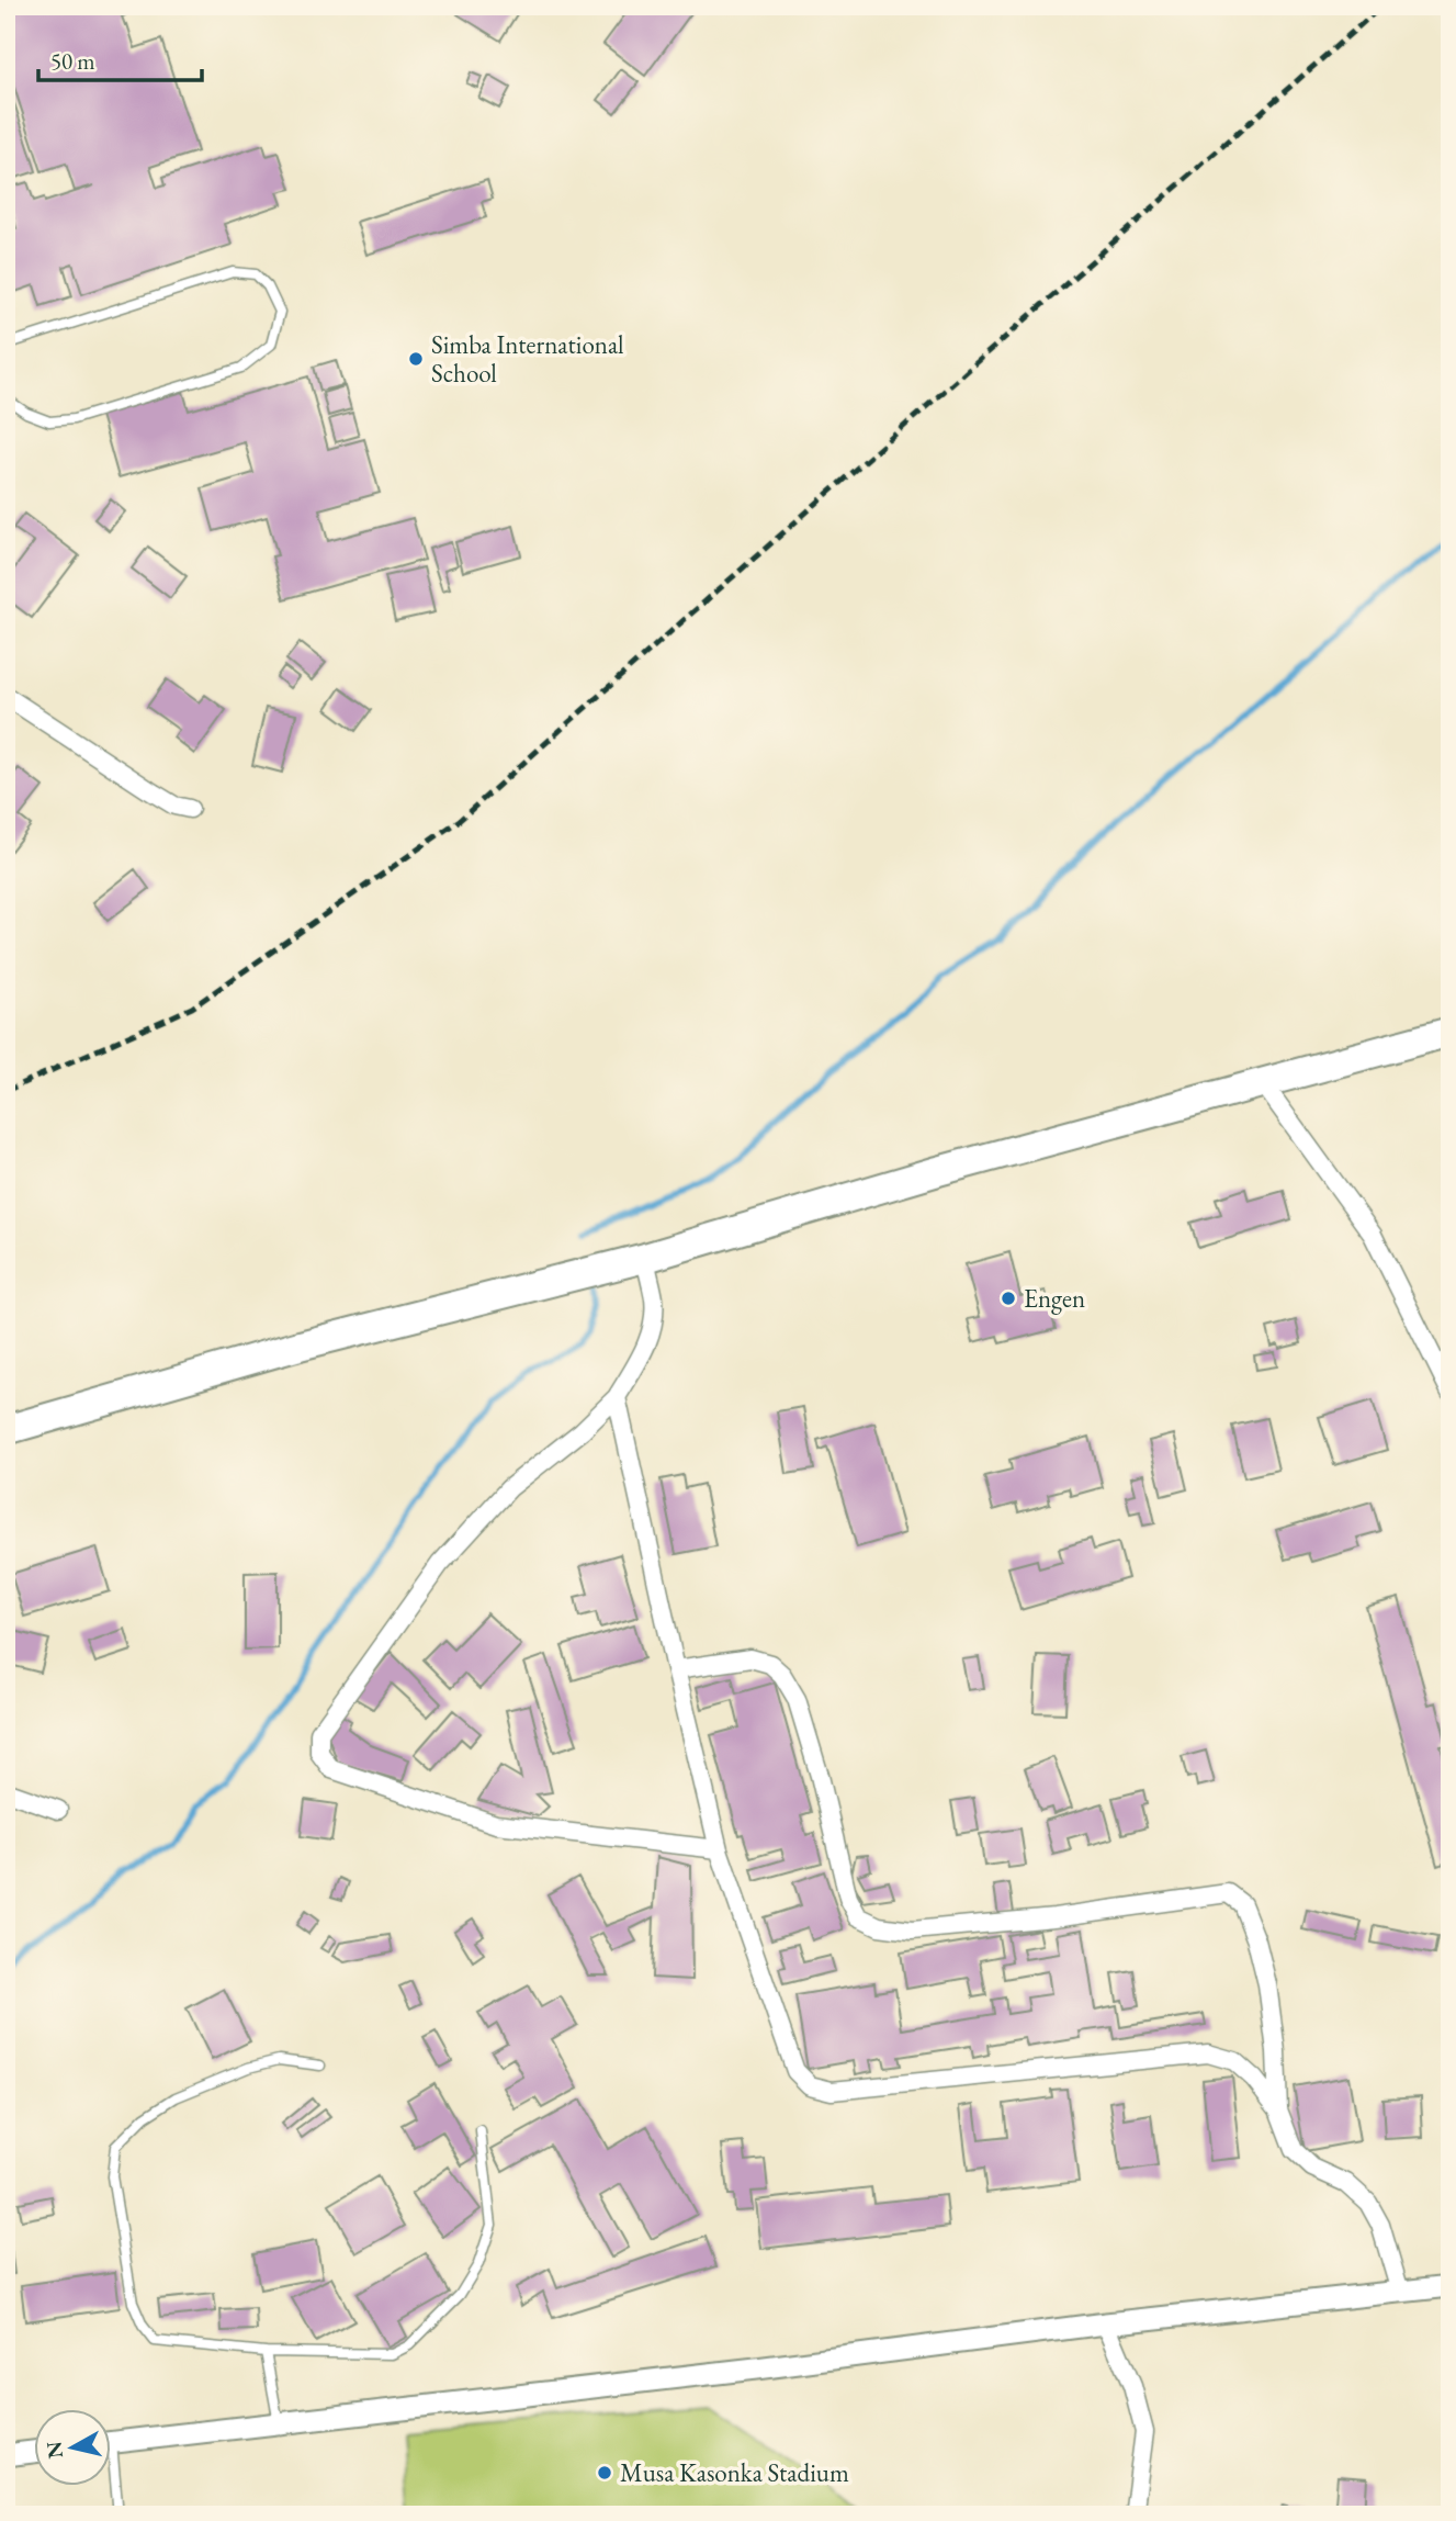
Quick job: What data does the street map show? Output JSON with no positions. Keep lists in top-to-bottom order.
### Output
{
  "places": ["Simba International School", "Engen", "Musa Kasonka Stadium"],
  "scale_bar": "50 m",
  "north": "left"
}
